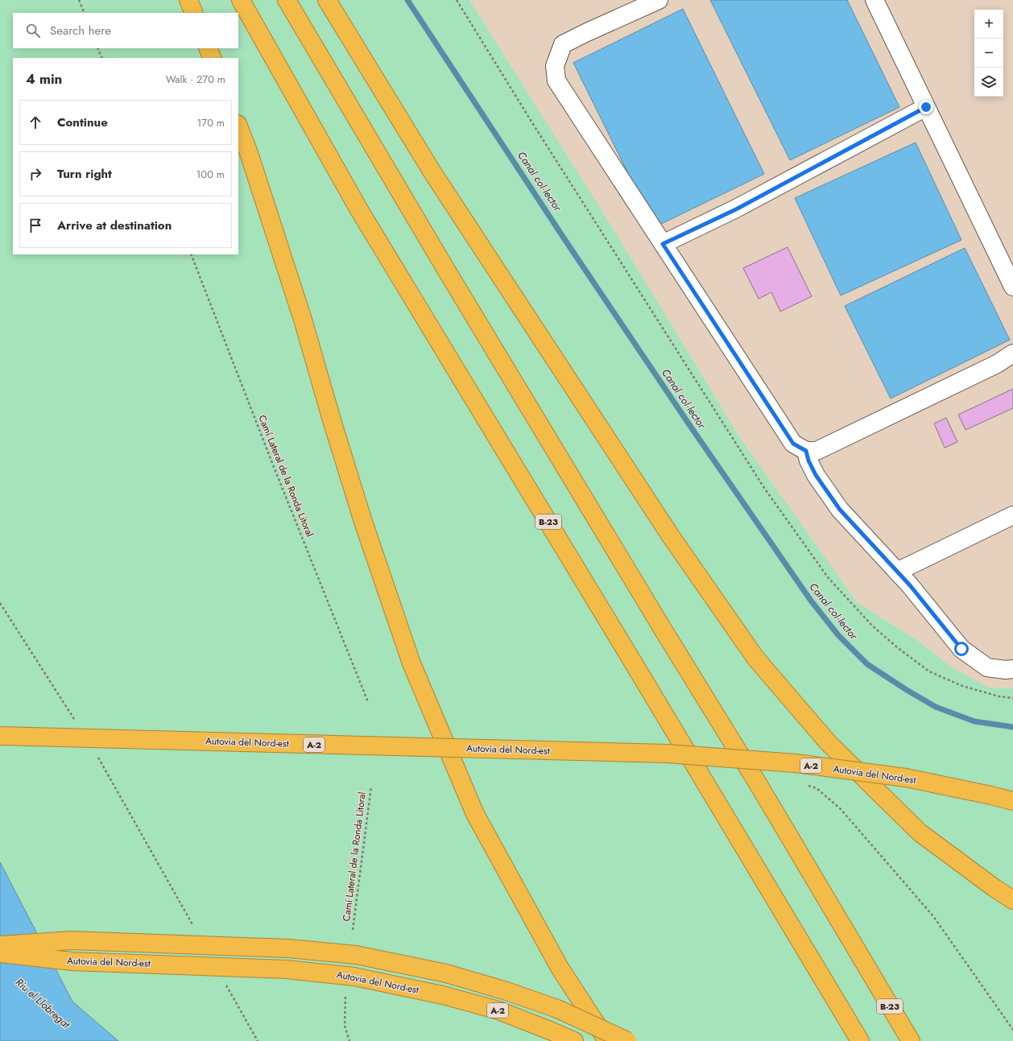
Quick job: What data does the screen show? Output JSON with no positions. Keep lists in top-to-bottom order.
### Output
{
  "streets": {
    "highway": ["B-23", "Autovia del Nord-est", "A-2"],
    "path": ["Camí Lateral de la Ronda Litoral"]
  },
  "water": ["Canal col·lector", "Riu el Llobregat"],
  "page": {
    "map_buttons": ["+", "−"],
    "search": "Search here",
    "heading": ["4 min", "Walk · 270 m"],
    "list": [
      ["Continue", "170 m"],
      ["Turn right", "100 m"],
      "Arrive at destination"
    ]
  }
}
